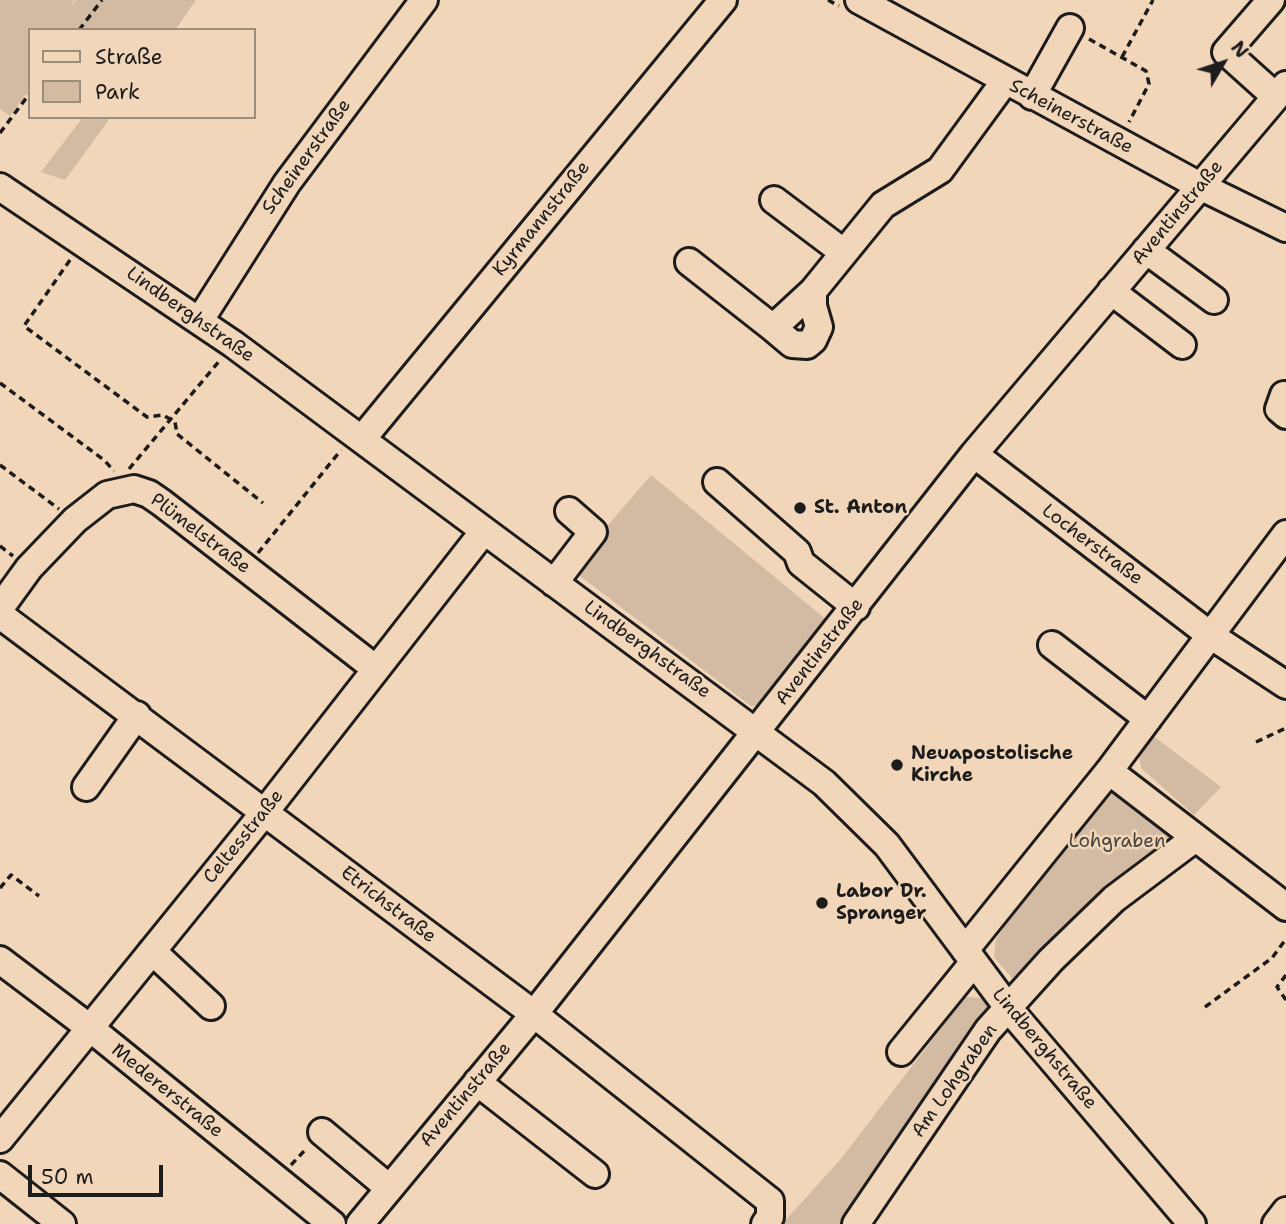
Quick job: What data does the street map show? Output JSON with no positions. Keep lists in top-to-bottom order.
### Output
{
  "streets": {
    "street": [
      "Scheinerstraße",
      "Aventinstraße",
      "Kyrmannstraße",
      "Lindberghstraße",
      "Plümelstraße",
      "Locherstraße",
      "Celtesstraße",
      "Etrichstraße",
      "Am Lohgraben",
      "Medererstraße"
    ]
  },
  "crossings": [
    ["Scheinerstraße", "Aventinstraße"],
    ["Scheinerstraße", "Lindberghstraße"],
    ["Aventinstraße", "Lindberghstraße"],
    ["Aventinstraße", "Locherstraße"],
    ["Aventinstraße", "Etrichstraße"],
    ["Kyrmannstraße", "Lindberghstraße"],
    ["Lindberghstraße", "Celtesstraße"],
    ["Lindberghstraße", "Am Lohgraben"],
    ["Plümelstraße", "Celtesstraße"],
    ["Celtesstraße", "Etrichstraße"],
    ["Celtesstraße", "Medererstraße"]
  ],
  "parks": ["Lohgraben"],
  "places": ["St. Anton", "Neuapostolische Kirche", "Labor Dr. Spranger"],
  "legend": ["Straße", "Park"],
  "scale_bar": "50 m",
  "north": "top right"
}
